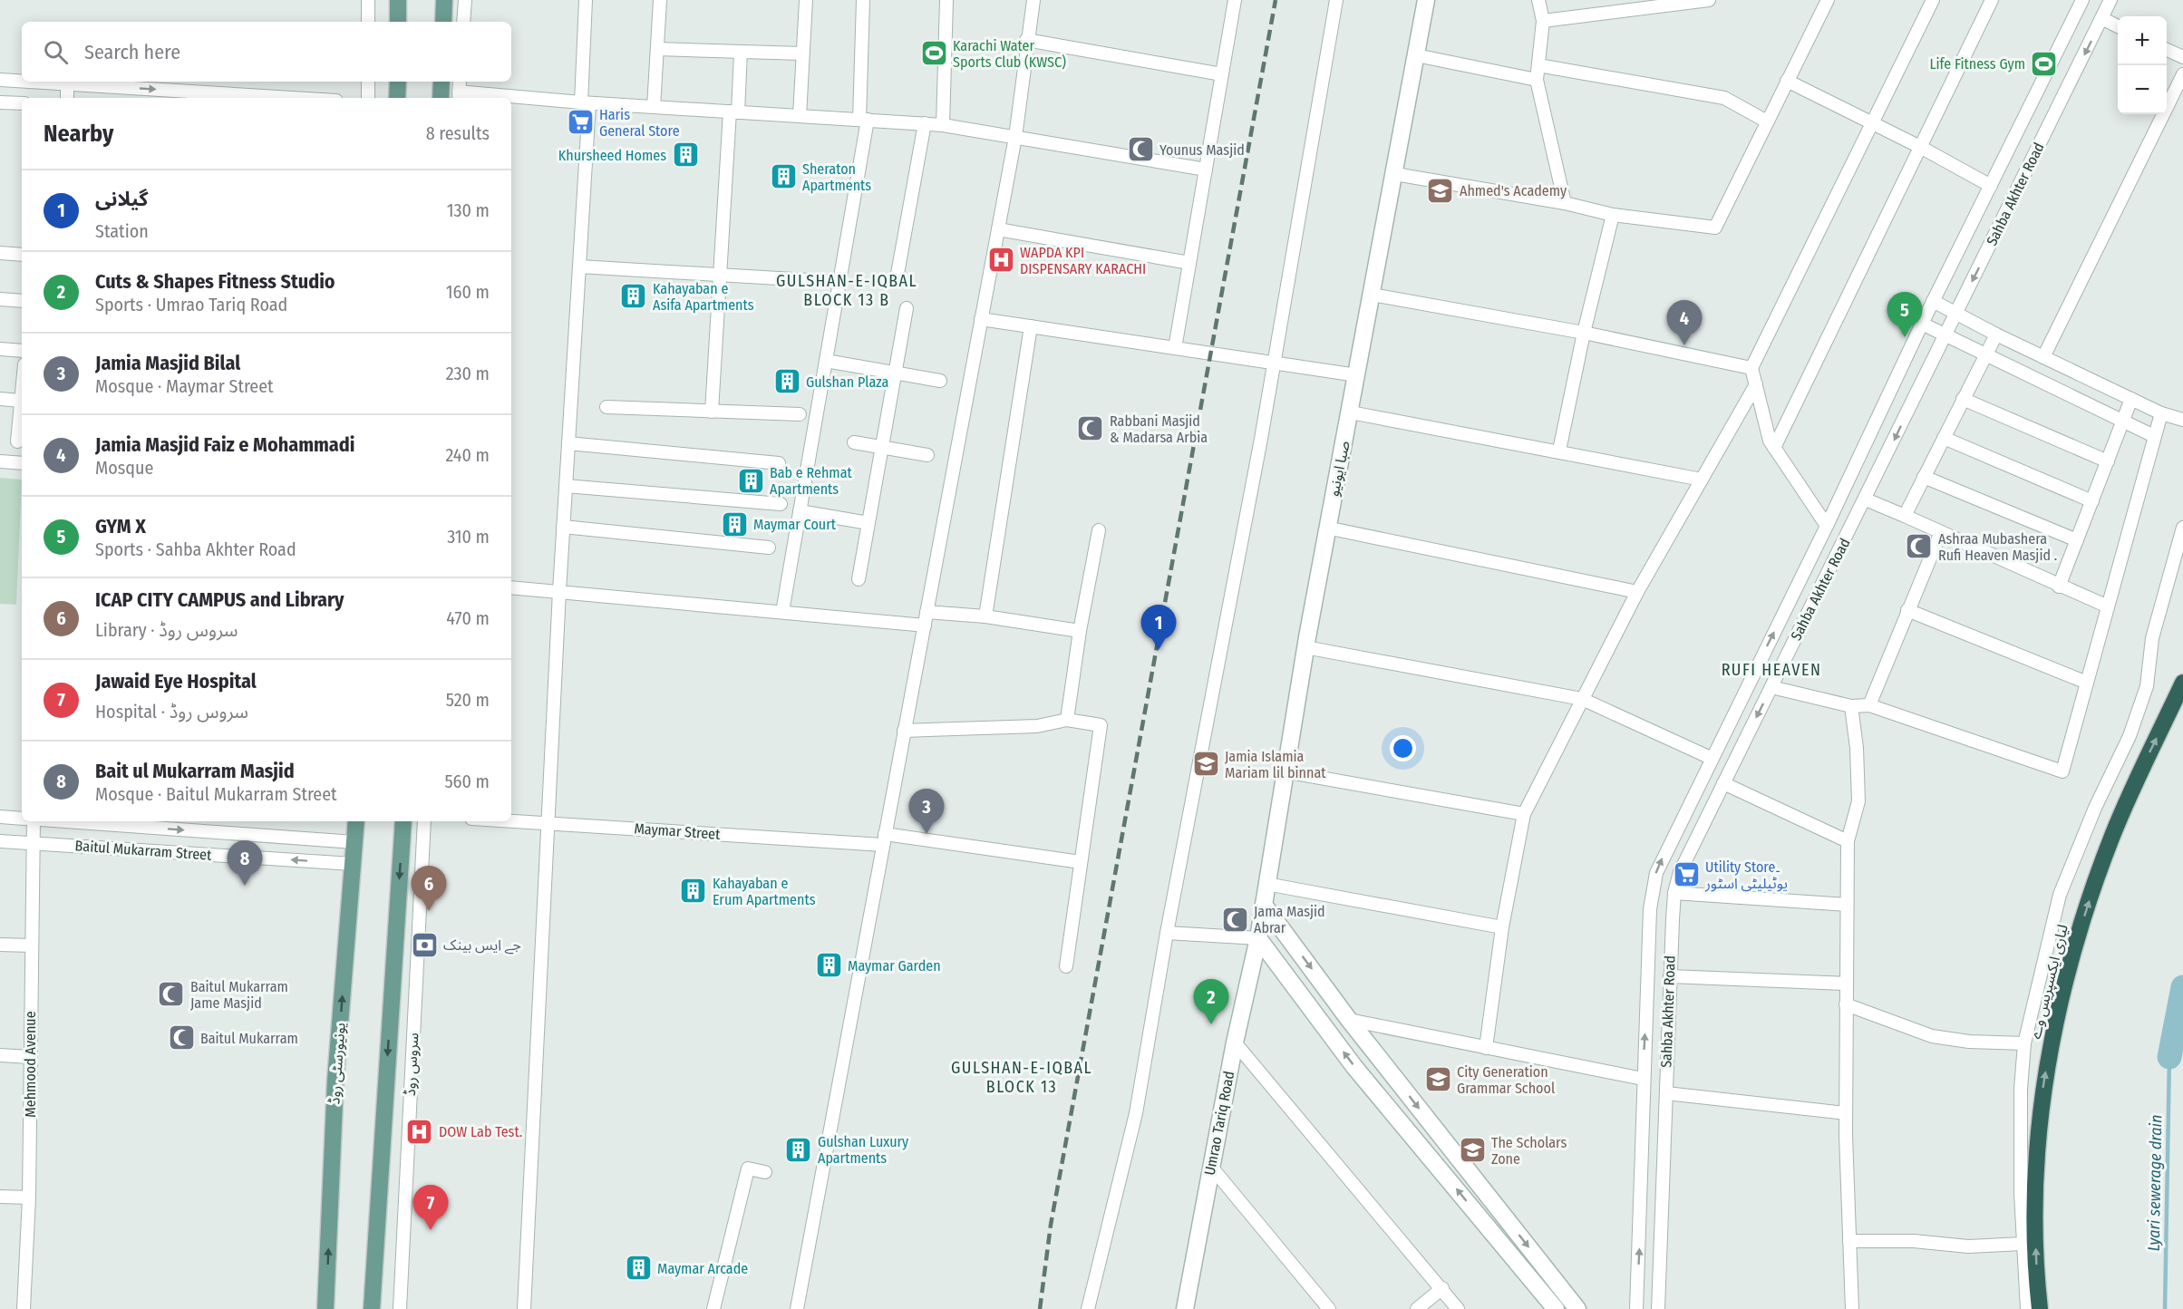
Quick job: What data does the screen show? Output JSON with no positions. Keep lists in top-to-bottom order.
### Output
{
  "streets": {
    "highway": ["لیاری ایکسپریس وے"],
    "main road": ["صبا ایونیو", "یونیورسٹی روڈ", "Umrao Tariq Road"],
    "street": [
      "Sahba Akhter Road",
      "Maymar Street",
      "Baitul Mukarram Street",
      "Mehmood Avenue",
      "سروس روڈ"
    ]
  },
  "crossings": [
    ["صبا ایونیو", "Umrao Tariq Road"],
    ["Baitul Mukarram Street", "یونیورسٹی روڈ"],
    ["Baitul Mukarram Street", "Mehmood Avenue"]
  ],
  "one_way": ["لیاری ایکسپریس وے"],
  "districts": ["GULSHAN-E-IQBAL BLOCK 13 B", "RUFI HEAVEN", "GULSHAN-E-IQBAL BLOCK 13"],
  "water": ["Lyari sewerage drain"],
  "places": {
    "sports": ["Karachi Water Sports Club (KWSC)", "Life Fitness Gym"],
    "supermarket": ["Haris General Store", "Utility Store۔ یوٹیلیٹی اسٹور"],
    "mosque": [
      "Younus Masjid",
      "Rabbani Masjid & Madarsa Arbia",
      "Ashraa Mubashera Rufi Heaven Masjid .",
      "Jama Masjid Abrar",
      "Baitul Mukarram Jame Masjid",
      "Baitul Mukarram"
    ],
    "building": [
      "Khursheed Homes",
      "Sheraton Apartments",
      "Kahayaban e Asifa Apartments",
      "Gulshan Plaza",
      "Bab e Rehmat Apartments",
      "Maymar Court",
      "Kahayaban e Erum Apartments",
      "Maymar Garden",
      "Gulshan Luxury Apartments",
      "Maymar Arcade"
    ],
    "school or university": [
      "Ahmed's Academy",
      "Jamia Islamia Mariam lil binnat",
      "City Generation Grammar School",
      "The Scholars Zone"
    ],
    "hospital": ["WAPDA KPI DISPENSARY KARACHI", "DOW Lab Test."],
    "bank": ["جے ایس بینک"]
  },
  "page": {
    "map_buttons": ["+", "−"],
    "search": "Search here",
    "heading": ["Nearby", "8 results"],
    "list": [
      {
        "mark": "1",
        "name": "گیلانی",
        "note": "Station",
        "value": "130 m"
      },
      {
        "mark": "2",
        "name": "Cuts & Shapes Fitness Studio",
        "note": "Sports · Umrao Tariq Road",
        "value": "160 m"
      },
      {
        "mark": "3",
        "name": "Jamia Masjid Bilal",
        "note": "Mosque · Maymar Street",
        "value": "230 m"
      },
      {
        "mark": "4",
        "name": "Jamia Masjid Faiz e Mohammadi",
        "note": "Mosque",
        "value": "240 m"
      },
      {
        "mark": "5",
        "name": "GYM X",
        "note": "Sports · Sahba Akhter Road",
        "value": "310 m"
      },
      {
        "mark": "6",
        "name": "ICAP CITY CAMPUS and Library",
        "note": "Library · سروس روڈ",
        "value": "470 m"
      },
      {
        "mark": "7",
        "name": "Jawaid Eye Hospital",
        "note": "Hospital · سروس روڈ",
        "value": "520 m"
      },
      {
        "mark": "8",
        "name": "Bait ul Mukarram Masjid",
        "note": "Mosque · Baitul Mukarram Street",
        "value": "560 m"
      }
    ],
    "pins": [
      "5",
      "4",
      "1",
      "3",
      "8",
      "6",
      "2",
      "7"
    ]
  }
}
